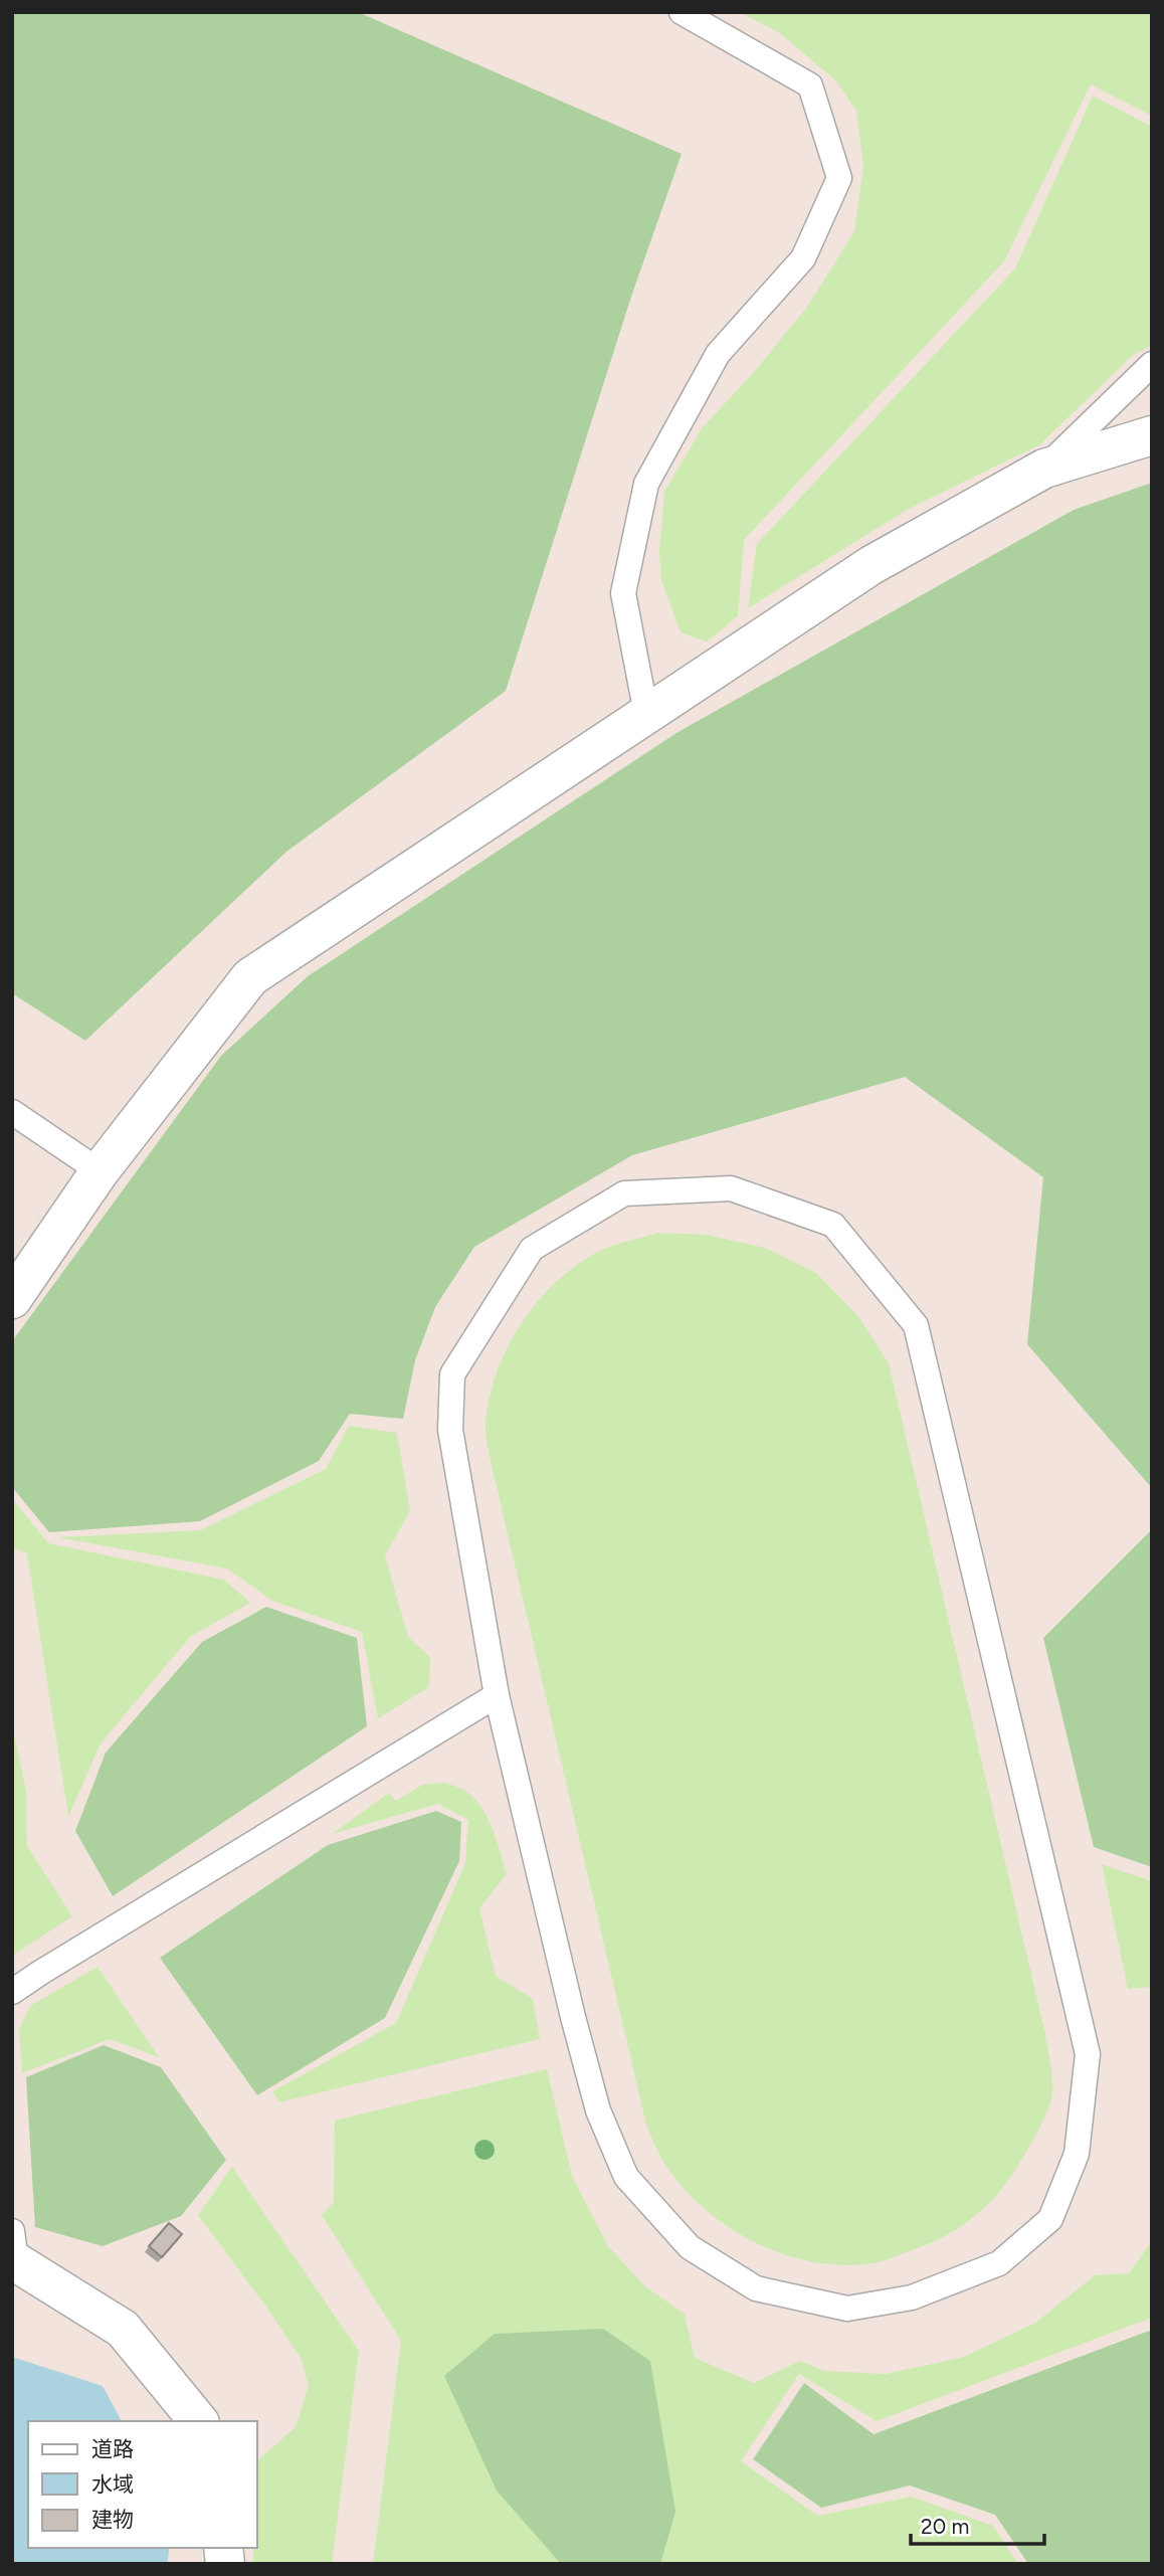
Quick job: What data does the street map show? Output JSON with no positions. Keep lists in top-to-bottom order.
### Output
{
  "legend": ["道路", "水域", "建物"],
  "scale_bar": "20 m"
}
